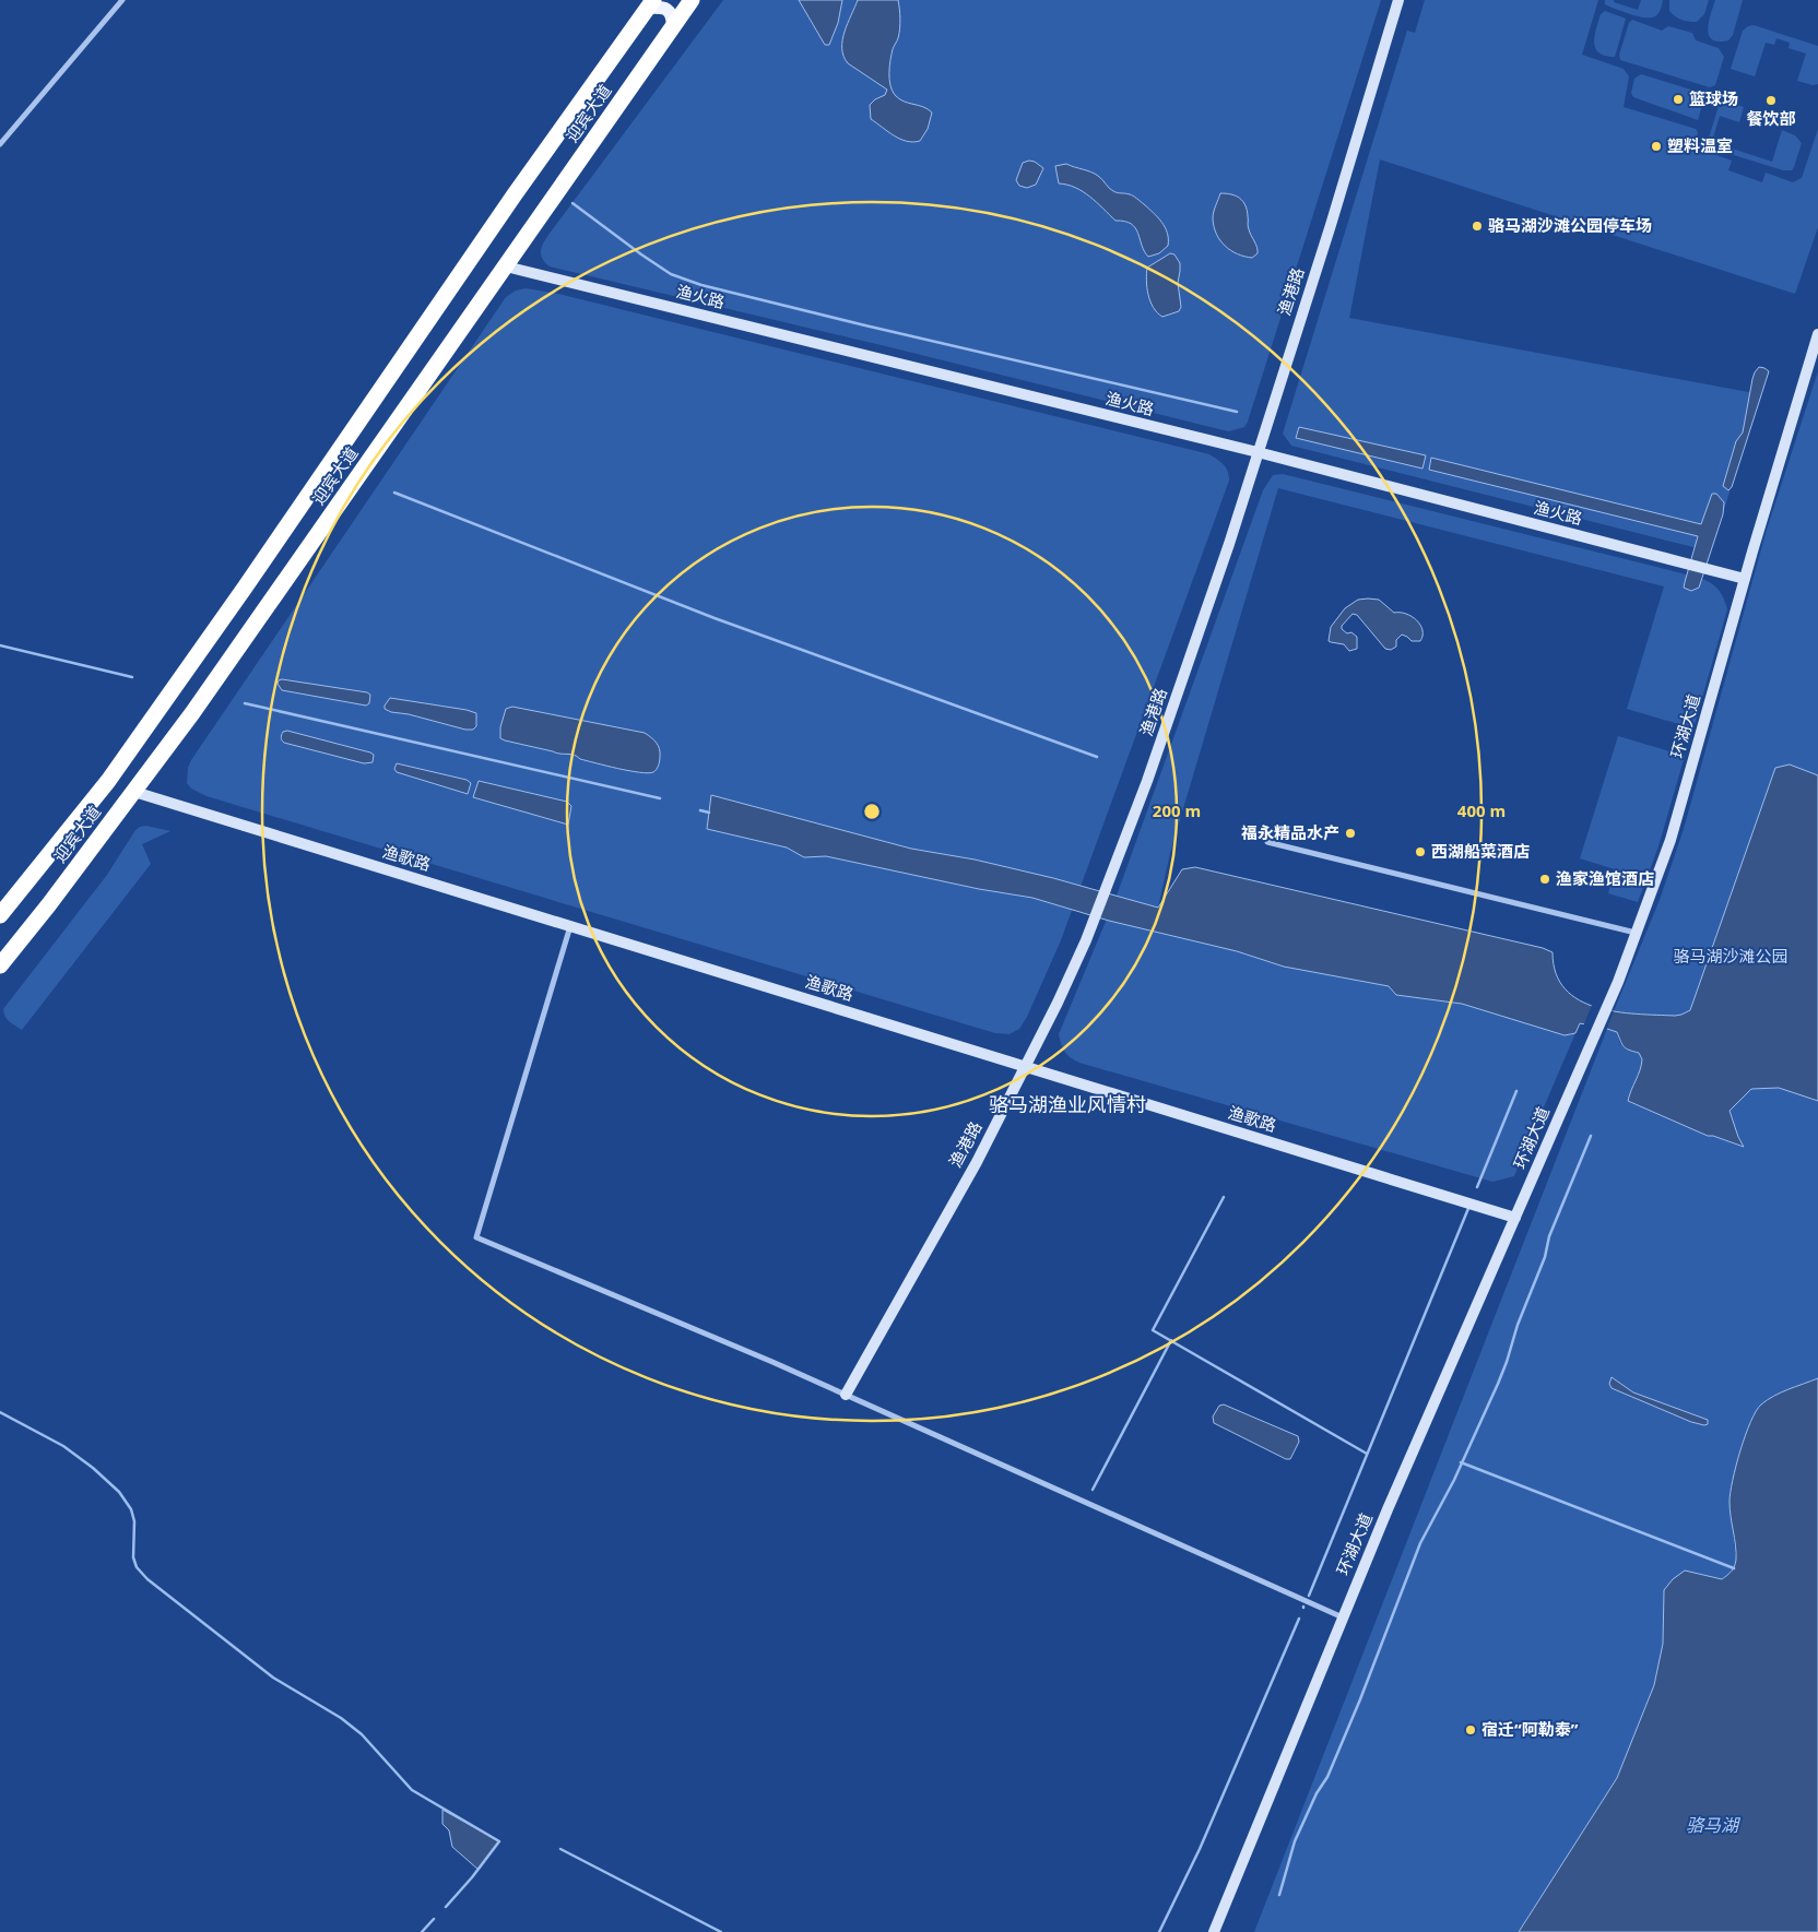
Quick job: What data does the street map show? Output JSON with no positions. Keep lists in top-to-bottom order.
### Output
{
  "streets": {
    "highway": ["迎宾大道"],
    "street": [
      "渔港路",
      "渔火路",
      "环湖大道",
      "渔歌路"
    ]
  },
  "crossings": [
    ["迎宾大道", "渔火路"],
    ["迎宾大道", "渔歌路"],
    ["渔港路", "渔火路"],
    ["渔港路", "渔歌路"],
    ["渔火路", "环湖大道"],
    ["环湖大道", "渔歌路"]
  ],
  "districts": ["骆马湖渔业风情村"],
  "water": ["骆马湖"],
  "parks": ["骆马湖沙滩公园"],
  "places": [
    "篮球场",
    "餐饮部",
    "塑料温室",
    "骆马湖沙滩公园停车场",
    "福永精品水产",
    "西湖船菜酒店",
    "渔家渔馆酒店",
    "宿迁“阿勒泰”"
  ],
  "rings": ["200 m", "400 m"]
}
